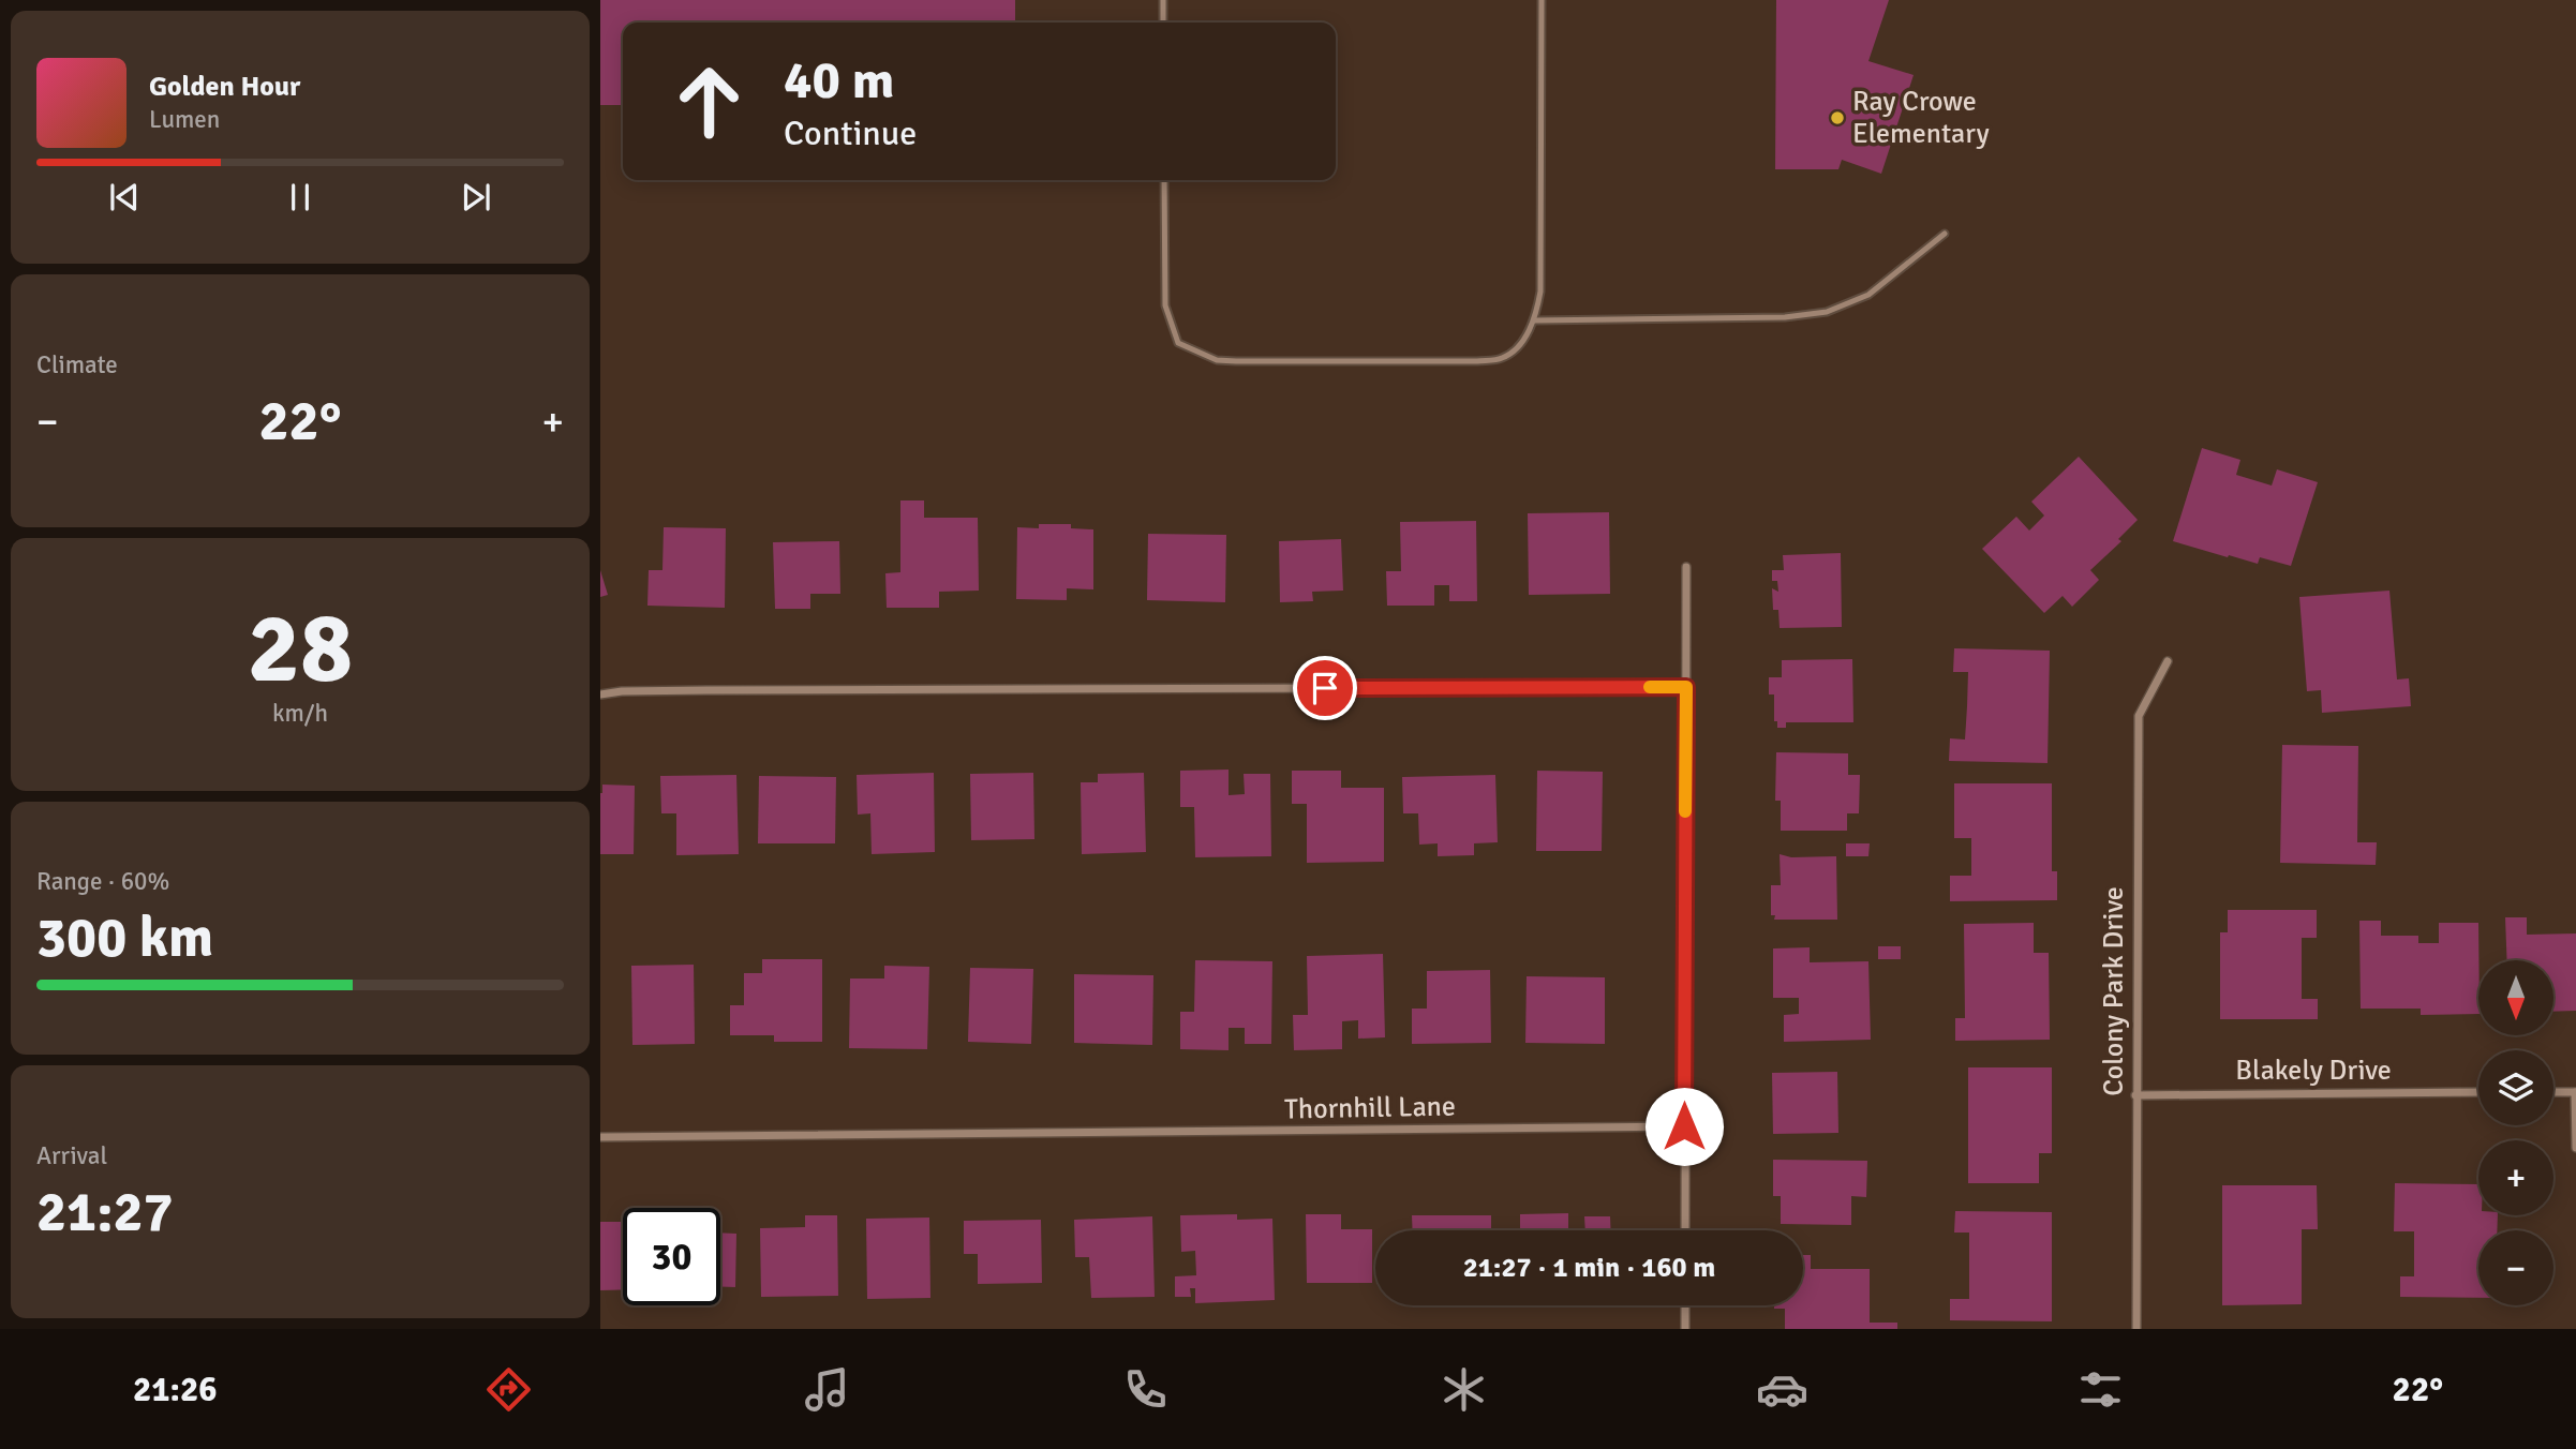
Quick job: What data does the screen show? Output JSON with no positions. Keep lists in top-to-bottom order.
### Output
{
  "streets": {
    "street": ["Colony Park Drive", "Blakely Drive", "Thornhill Lane"]
  },
  "crossings": [
    ["Colony Park Drive", "Blakely Drive"]
  ],
  "places": ["Ray Crowe Elementary"],
  "north": "bottom",
  "page": {
    "turn": ["40 m", "Continue"],
    "song": ["Golden Hour", "Lumen"],
    "tile": [
      "Climate",
      ["28", "km/h"],
      ["Range · 60%", "300 km"],
      ["Arrival", "21:27"]
    ],
    "heat": ["−", "22°", "+"],
    "map_buttons": ["+", "−"],
    "limit": "30",
    "trip": "21:27 · 1 min · 160 m",
    "tabs": ["21:26", "22°"]
  }
}
